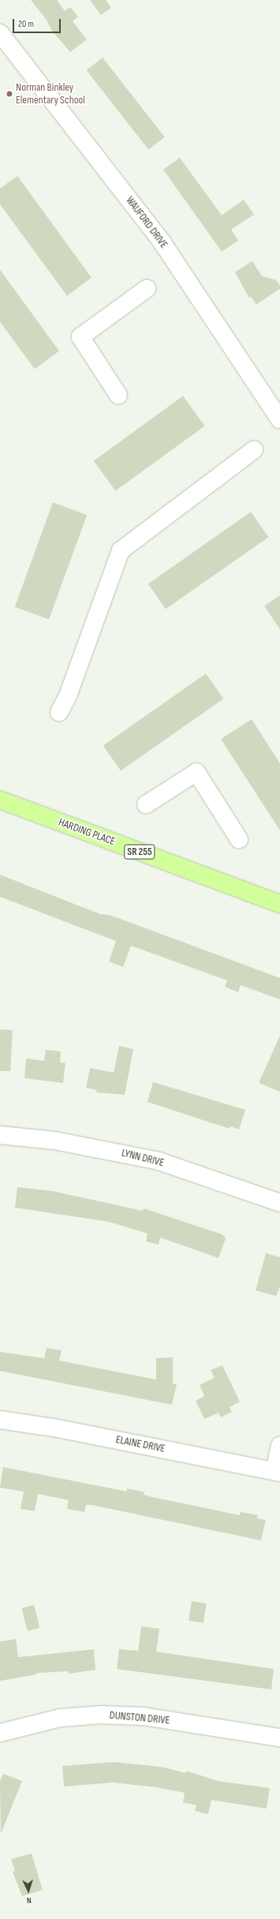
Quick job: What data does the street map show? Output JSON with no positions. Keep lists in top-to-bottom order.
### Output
{
  "streets": {
    "main road": ["HARDING PLACE", "SR 255"],
    "street": [
      "WAUFORD DRIVE",
      "LYNN DRIVE",
      "ELAINE DRIVE",
      "DUNSTON DRIVE"
    ]
  },
  "places": ["Norman Binkley Elementary School"],
  "scale_bar": "20 m",
  "north": "bottom"
}
